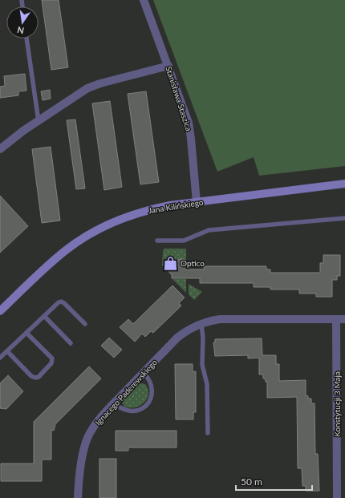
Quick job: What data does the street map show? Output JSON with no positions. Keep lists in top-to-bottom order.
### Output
{
  "streets": {
    "main road": ["Jana Kilińskiego"],
    "street": ["Stanisława Staszica", "Ignacego Paderewskiego", "Konstytucji 3 Maja"]
  },
  "crossings": [
    ["Stanisława Staszica", "Jana Kilińskiego"],
    ["Ignacego Paderewskiego", "Konstytucji 3 Maja"]
  ],
  "places": {
    "shop": ["Optico"]
  },
  "scale_bar": "50 m",
  "north": "bottom"
}
